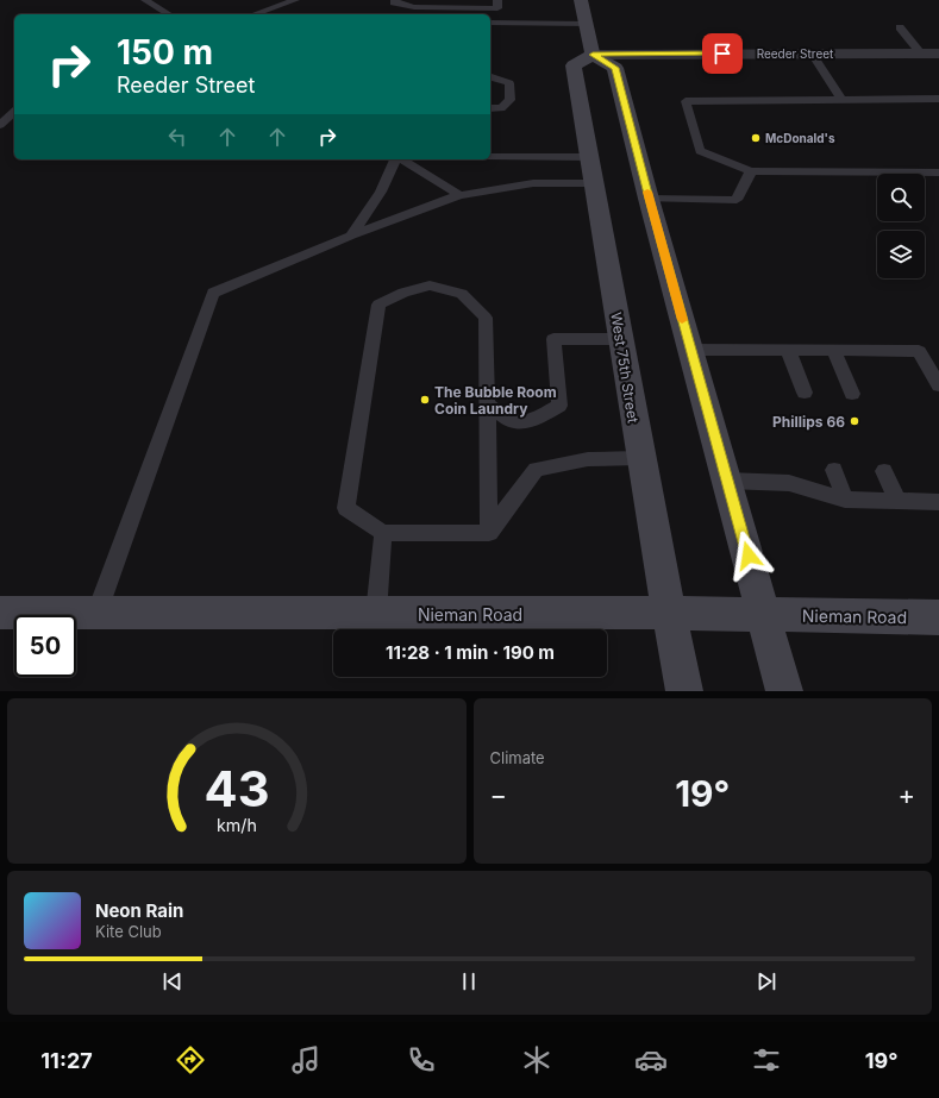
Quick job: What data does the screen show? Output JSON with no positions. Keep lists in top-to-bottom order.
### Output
{
  "streets": {
    "main road": ["West 75th Street", "Nieman Road"],
    "street": ["Reeder Street"]
  },
  "crossings": [
    ["Reeder Street", "West 75th Street"],
    ["West 75th Street", "Nieman Road"]
  ],
  "places": ["McDonald's", "The Bubble Room Coin Laundry", "Phillips 66"],
  "page": {
    "turn": ["150 m", "Reeder Street"],
    "limit": "50",
    "trip": "11:28 · 1 min · 190 m",
    "tile": "Climate",
    "heat": ["−", "19°", "+"],
    "song": ["Neon Rain", "Kite Club"],
    "tabs": ["11:27", "19°"],
    "gauge": ["43", "km/h"]
  }
}
